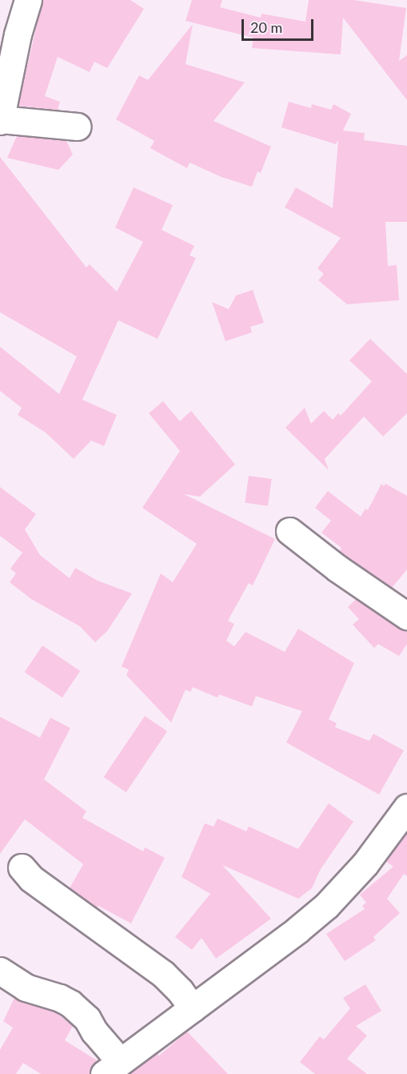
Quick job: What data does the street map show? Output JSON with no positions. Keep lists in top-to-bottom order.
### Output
{
  "scale_bar": "20 m"
}
